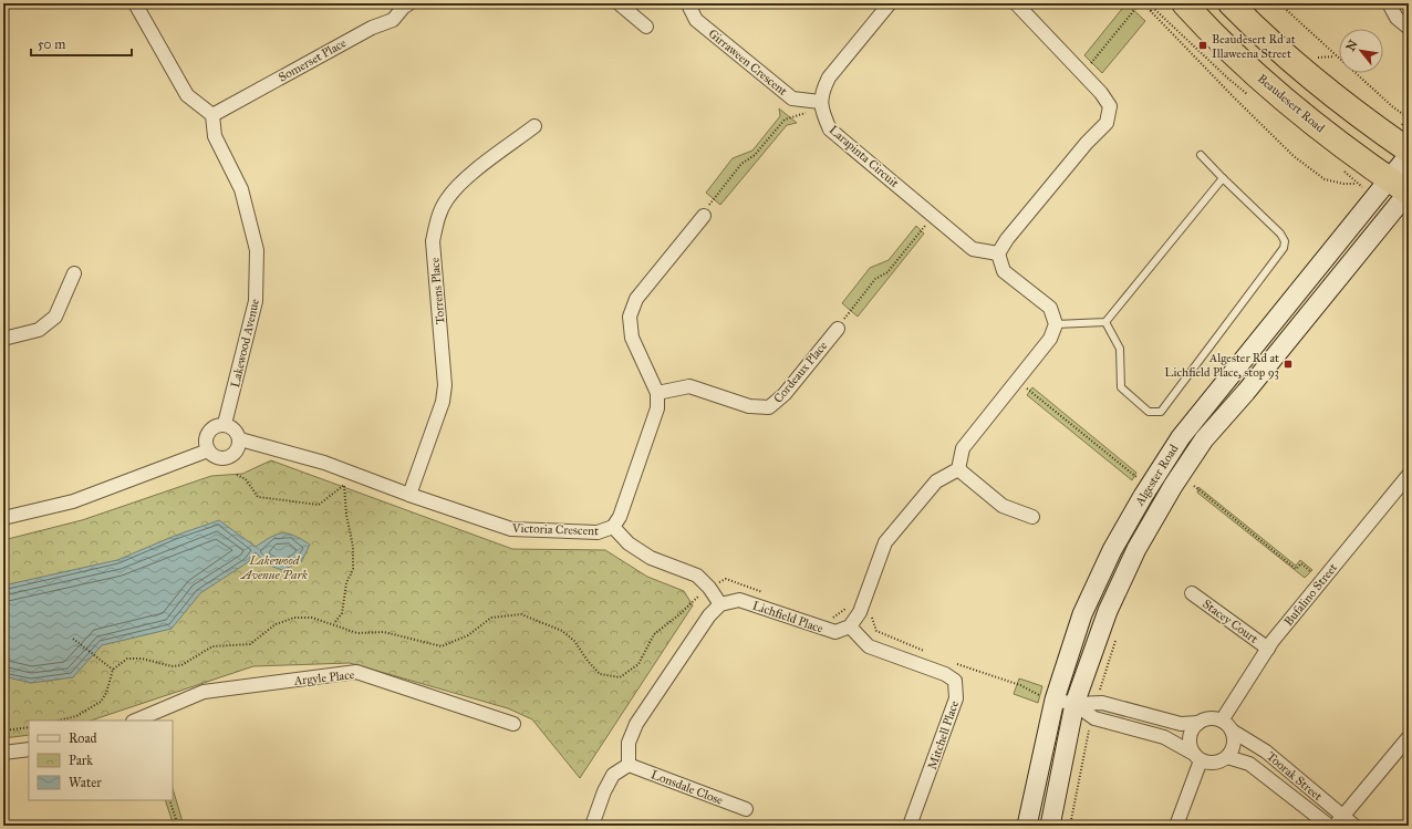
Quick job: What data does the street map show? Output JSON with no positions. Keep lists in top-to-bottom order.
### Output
{
  "streets": {
    "highway": ["Beaudesert Road"],
    "main road": ["Algester Road"],
    "street": [
      "Somerset Place",
      "Girraween Crescent",
      "Larapinta Circuit",
      "Torrens Place",
      "Lakewood Avenue",
      "Cordeaux Place",
      "Victoria Crescent",
      "Bufalino Street",
      "Lichfield Place",
      "Stacey Court",
      "Argyle Place",
      "Mitchell Place",
      "Toorak Street",
      "Lonsdale Close"
    ]
  },
  "crossings": [
    ["Somerset Place", "Lakewood Avenue"],
    ["Girraween Crescent", "Larapinta Circuit"],
    ["Beaudesert Road", "Algester Road"],
    ["Torrens Place", "Victoria Crescent"],
    ["Lakewood Avenue", "Victoria Crescent"],
    ["Cordeaux Place", "Victoria Crescent"],
    ["Bufalino Street", "Stacey Court"],
    ["Bufalino Street", "Toorak Street"],
    ["Lichfield Place", "Mitchell Place"]
  ],
  "parks": ["Lakewood Avenue Park"],
  "places": {
    "transit": ["Beaudesert Rd at Illaweena Street", "Algester Rd at Lichfield Place, stop 93"]
  },
  "legend": ["Road", "Park", "Water"],
  "scale_bar": "50 m",
  "north": "top left"
}
